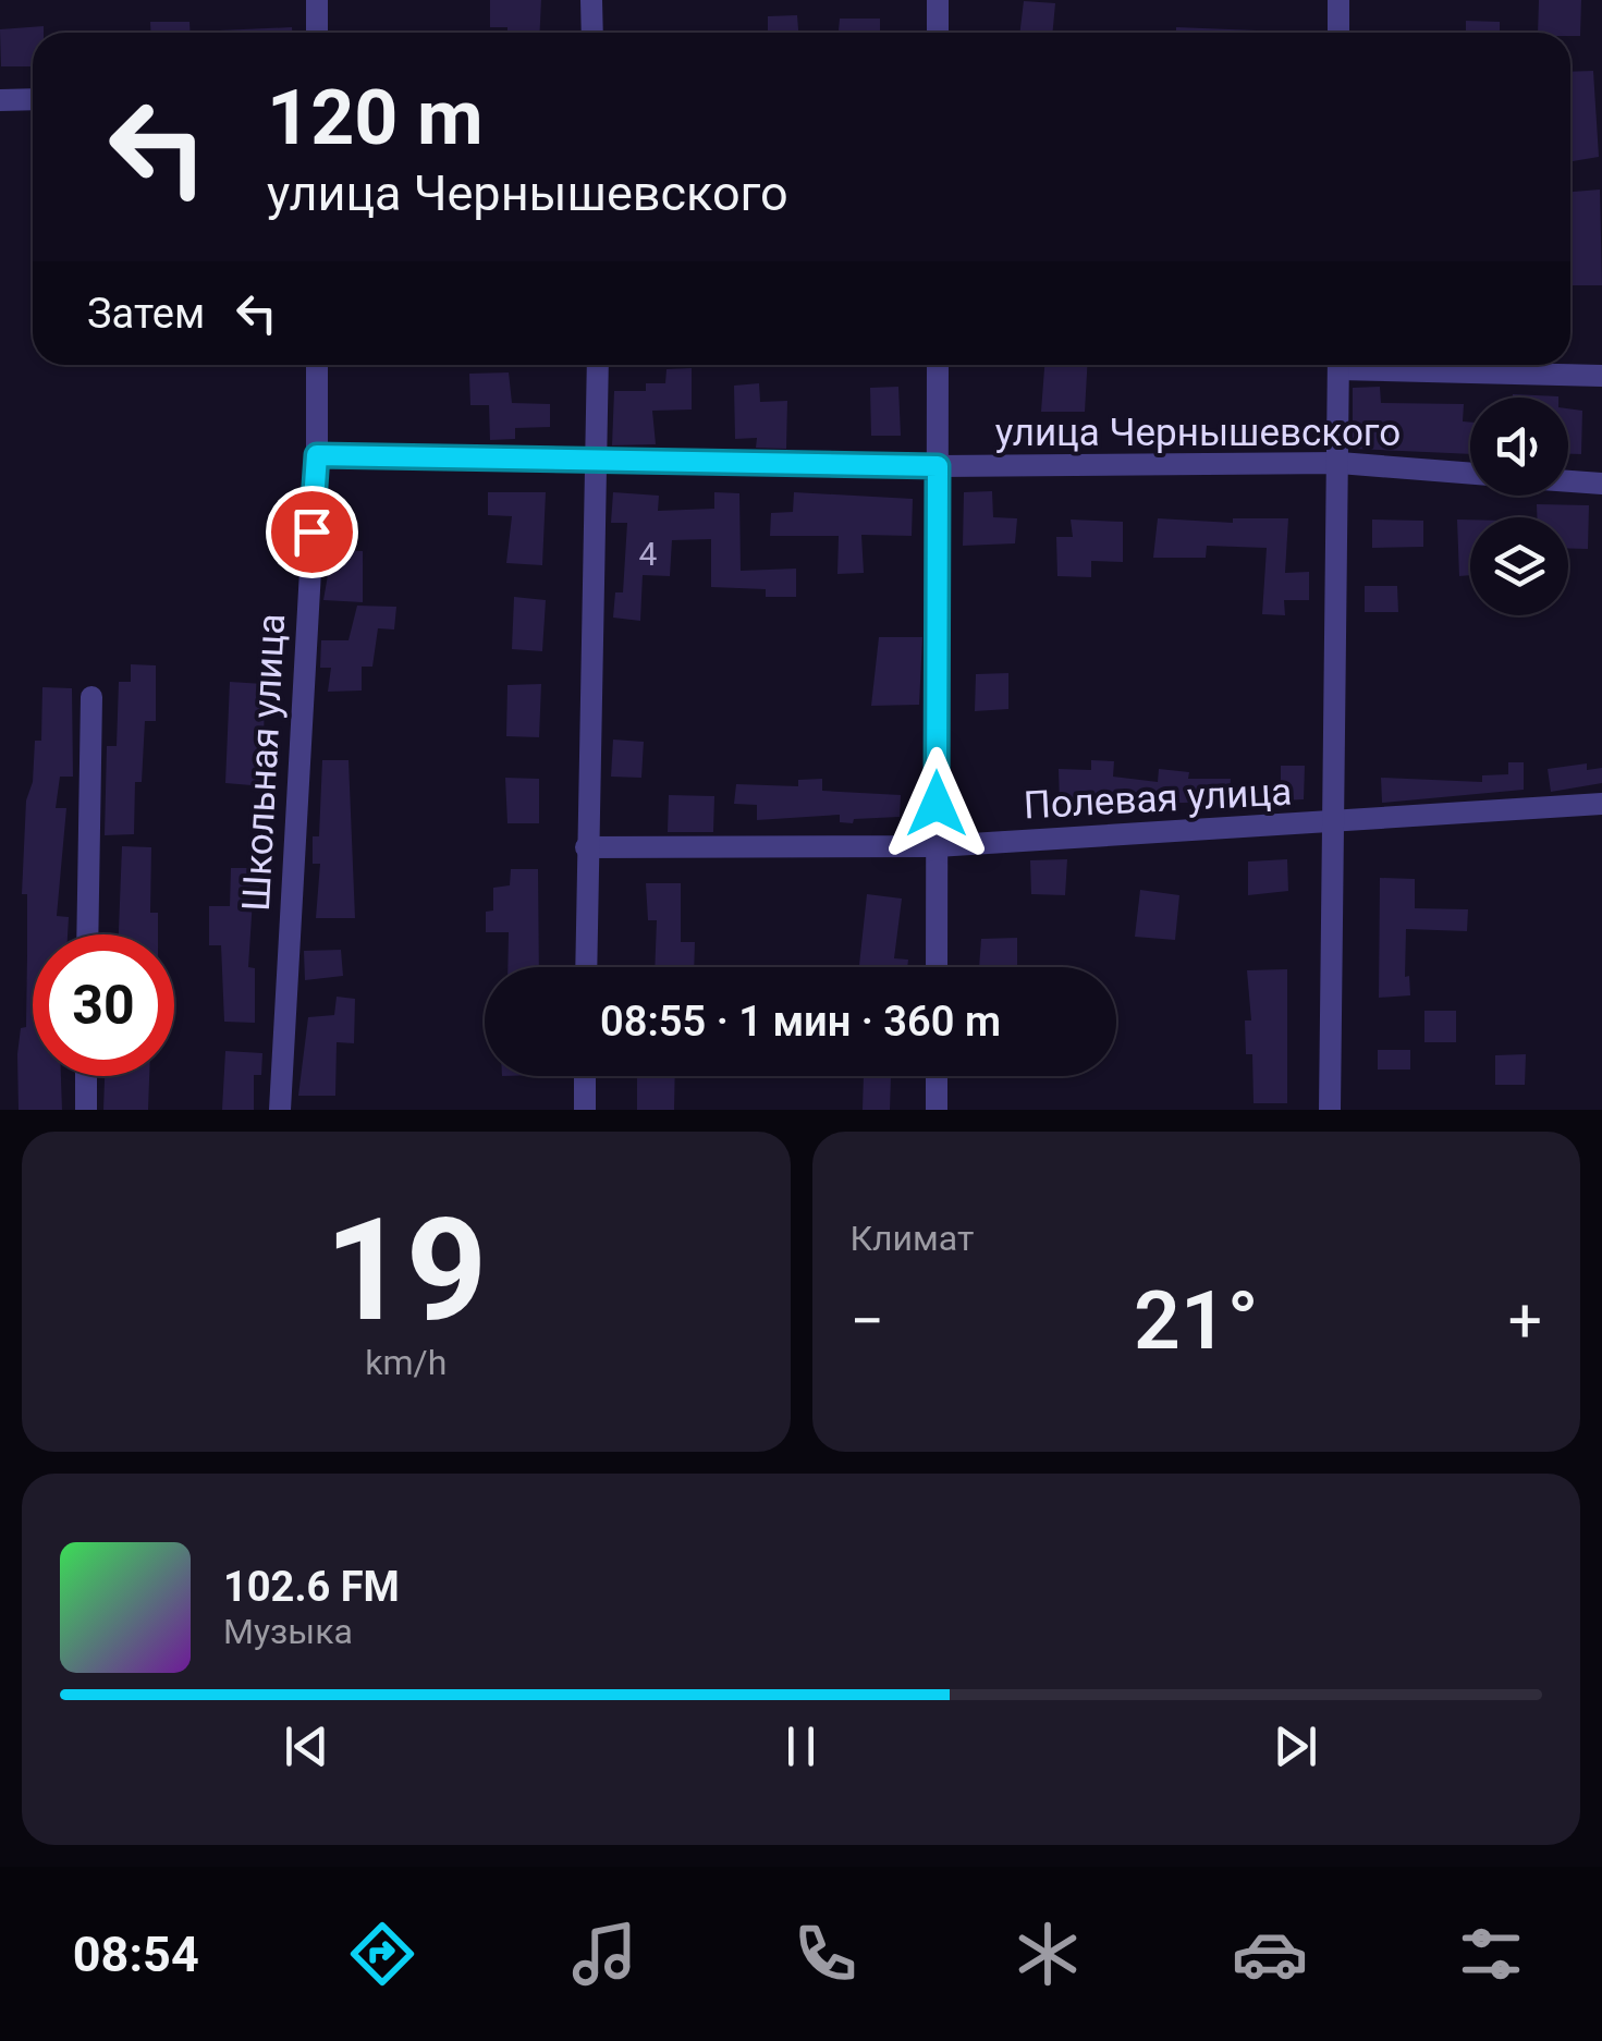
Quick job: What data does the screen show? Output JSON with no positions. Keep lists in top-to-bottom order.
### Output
{
  "streets": {
    "street": ["улица Чернышевского", "Школьная улица", "Полевая улица"]
  },
  "crossings": [
    ["улица Чернышевского", "Школьная улица"]
  ],
  "house_numbers": ["4"],
  "page": {
    "turn": ["120 m", "улица Чернышевского"],
    "then": "Затем",
    "limit": "30",
    "trip": "08:55 · 1 мин · 360 m",
    "tile": [
      ["19", "km/h"],
      "Климат"
    ],
    "heat": ["−", "21°", "+"],
    "song": ["102.6 FM", "Музыка"],
    "tabs": "08:54"
  }
}
